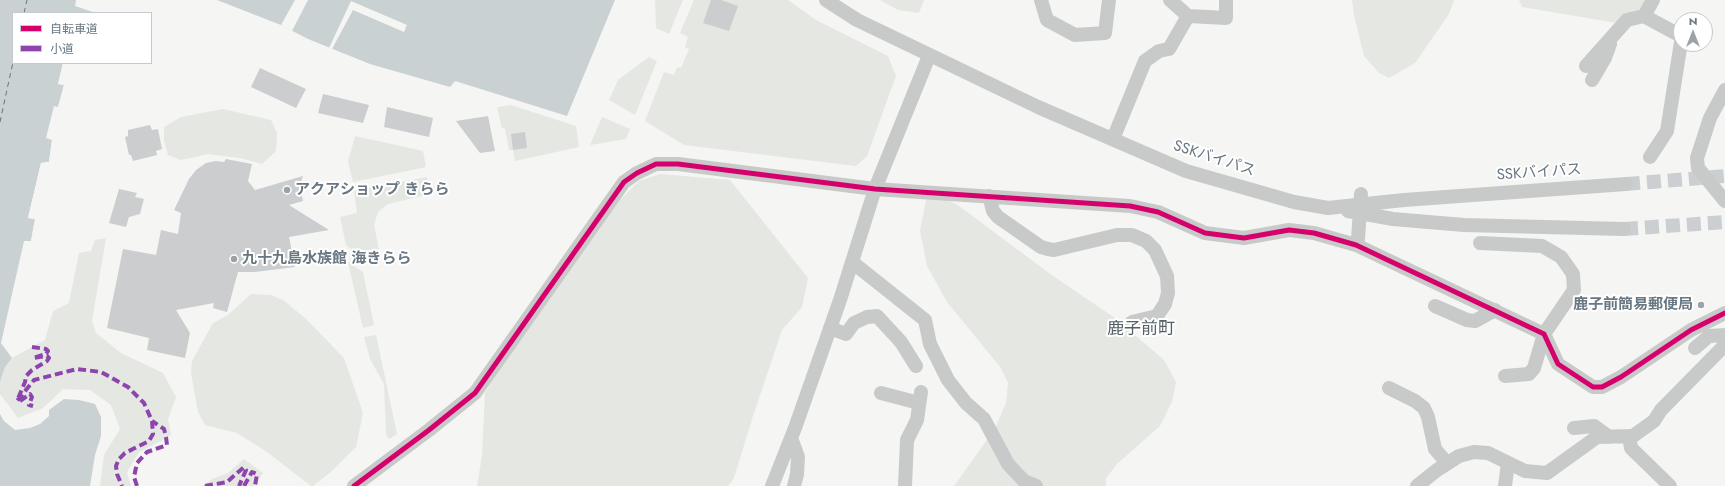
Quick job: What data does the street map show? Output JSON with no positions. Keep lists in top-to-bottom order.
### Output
{
  "streets": {
    "street": ["SSKバイパス"]
  },
  "districts": ["鹿子前町"],
  "places": ["アクアショップ きらら", "九十九島水族館 海きらら", "鹿子前簡易郵便局"],
  "legend": ["自転車道", "小道"],
  "north": "top"
}
